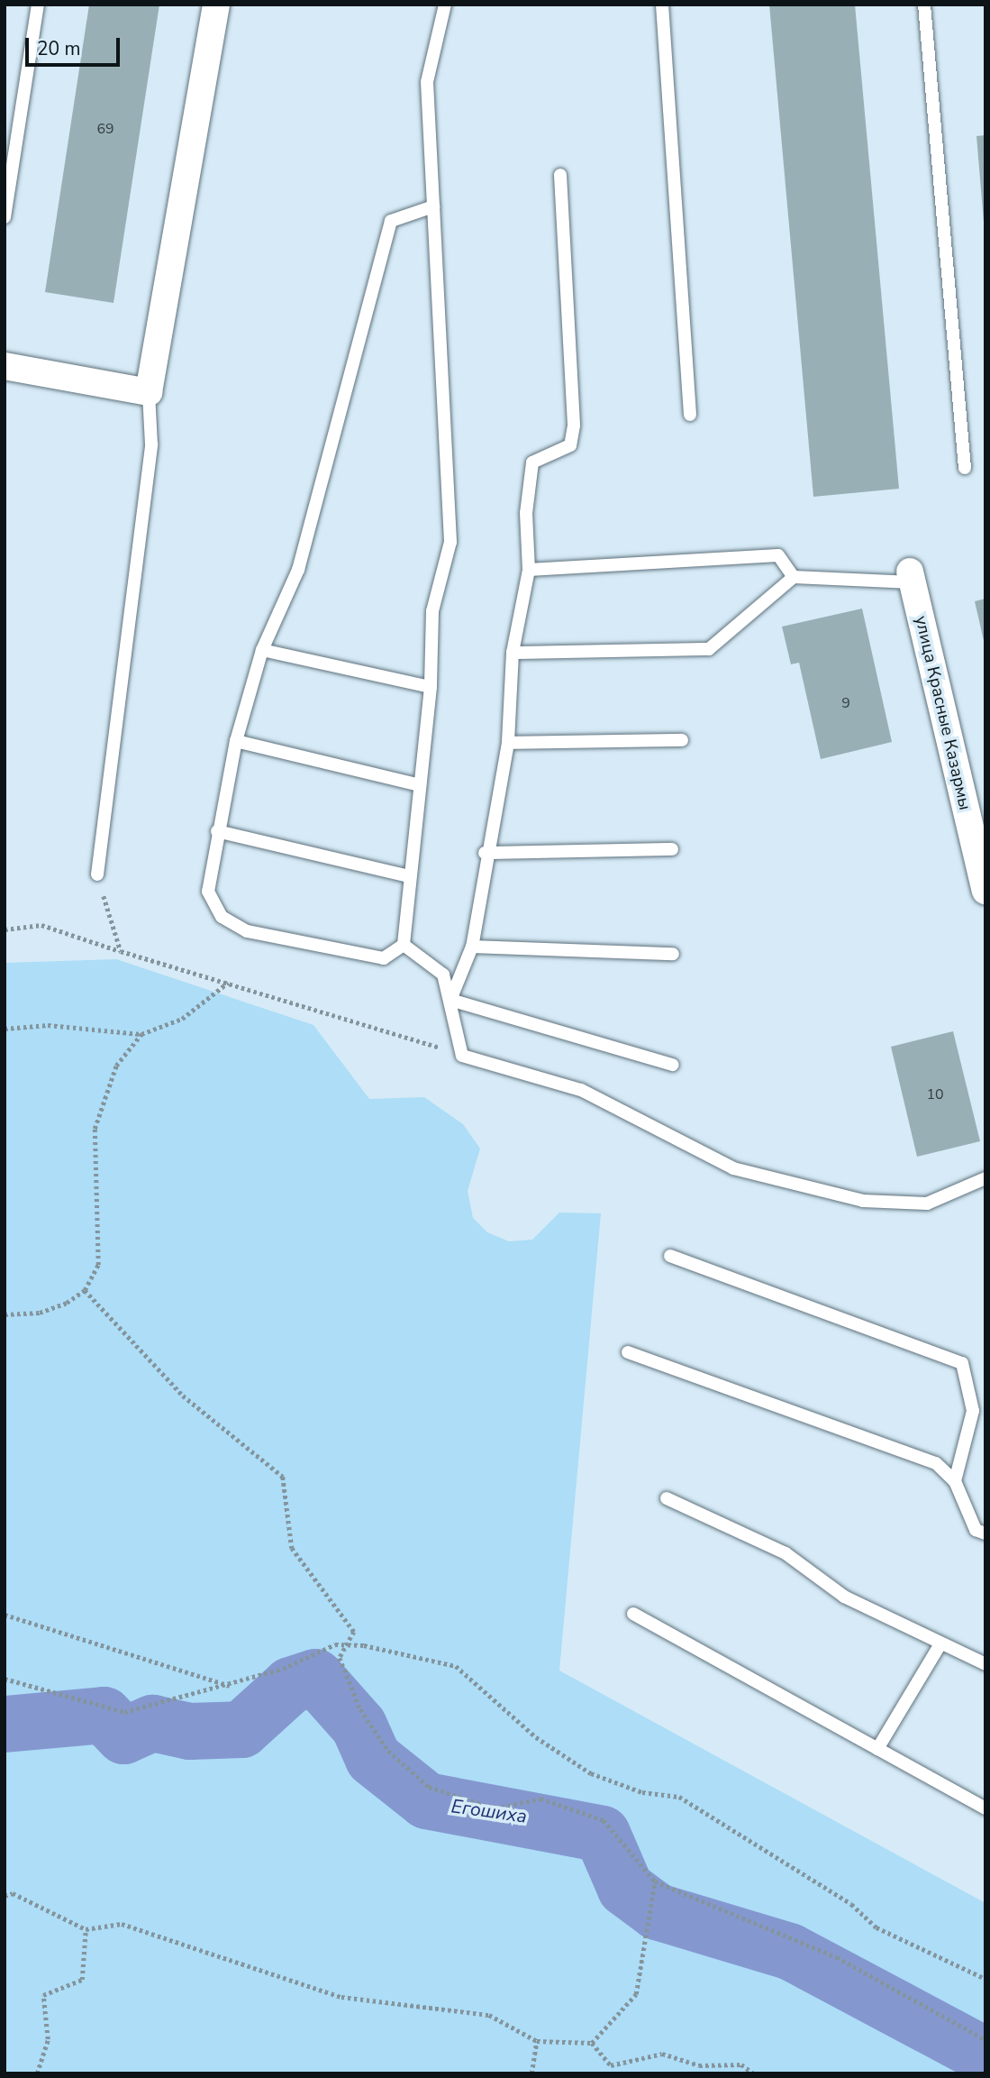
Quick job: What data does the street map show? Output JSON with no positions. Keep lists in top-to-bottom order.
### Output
{
  "streets": {
    "street": ["улица Красные Казармы"]
  },
  "water": ["Егошиха"],
  "house_numbers": ["69", "9", "10"],
  "scale_bar": "20 m"
}
